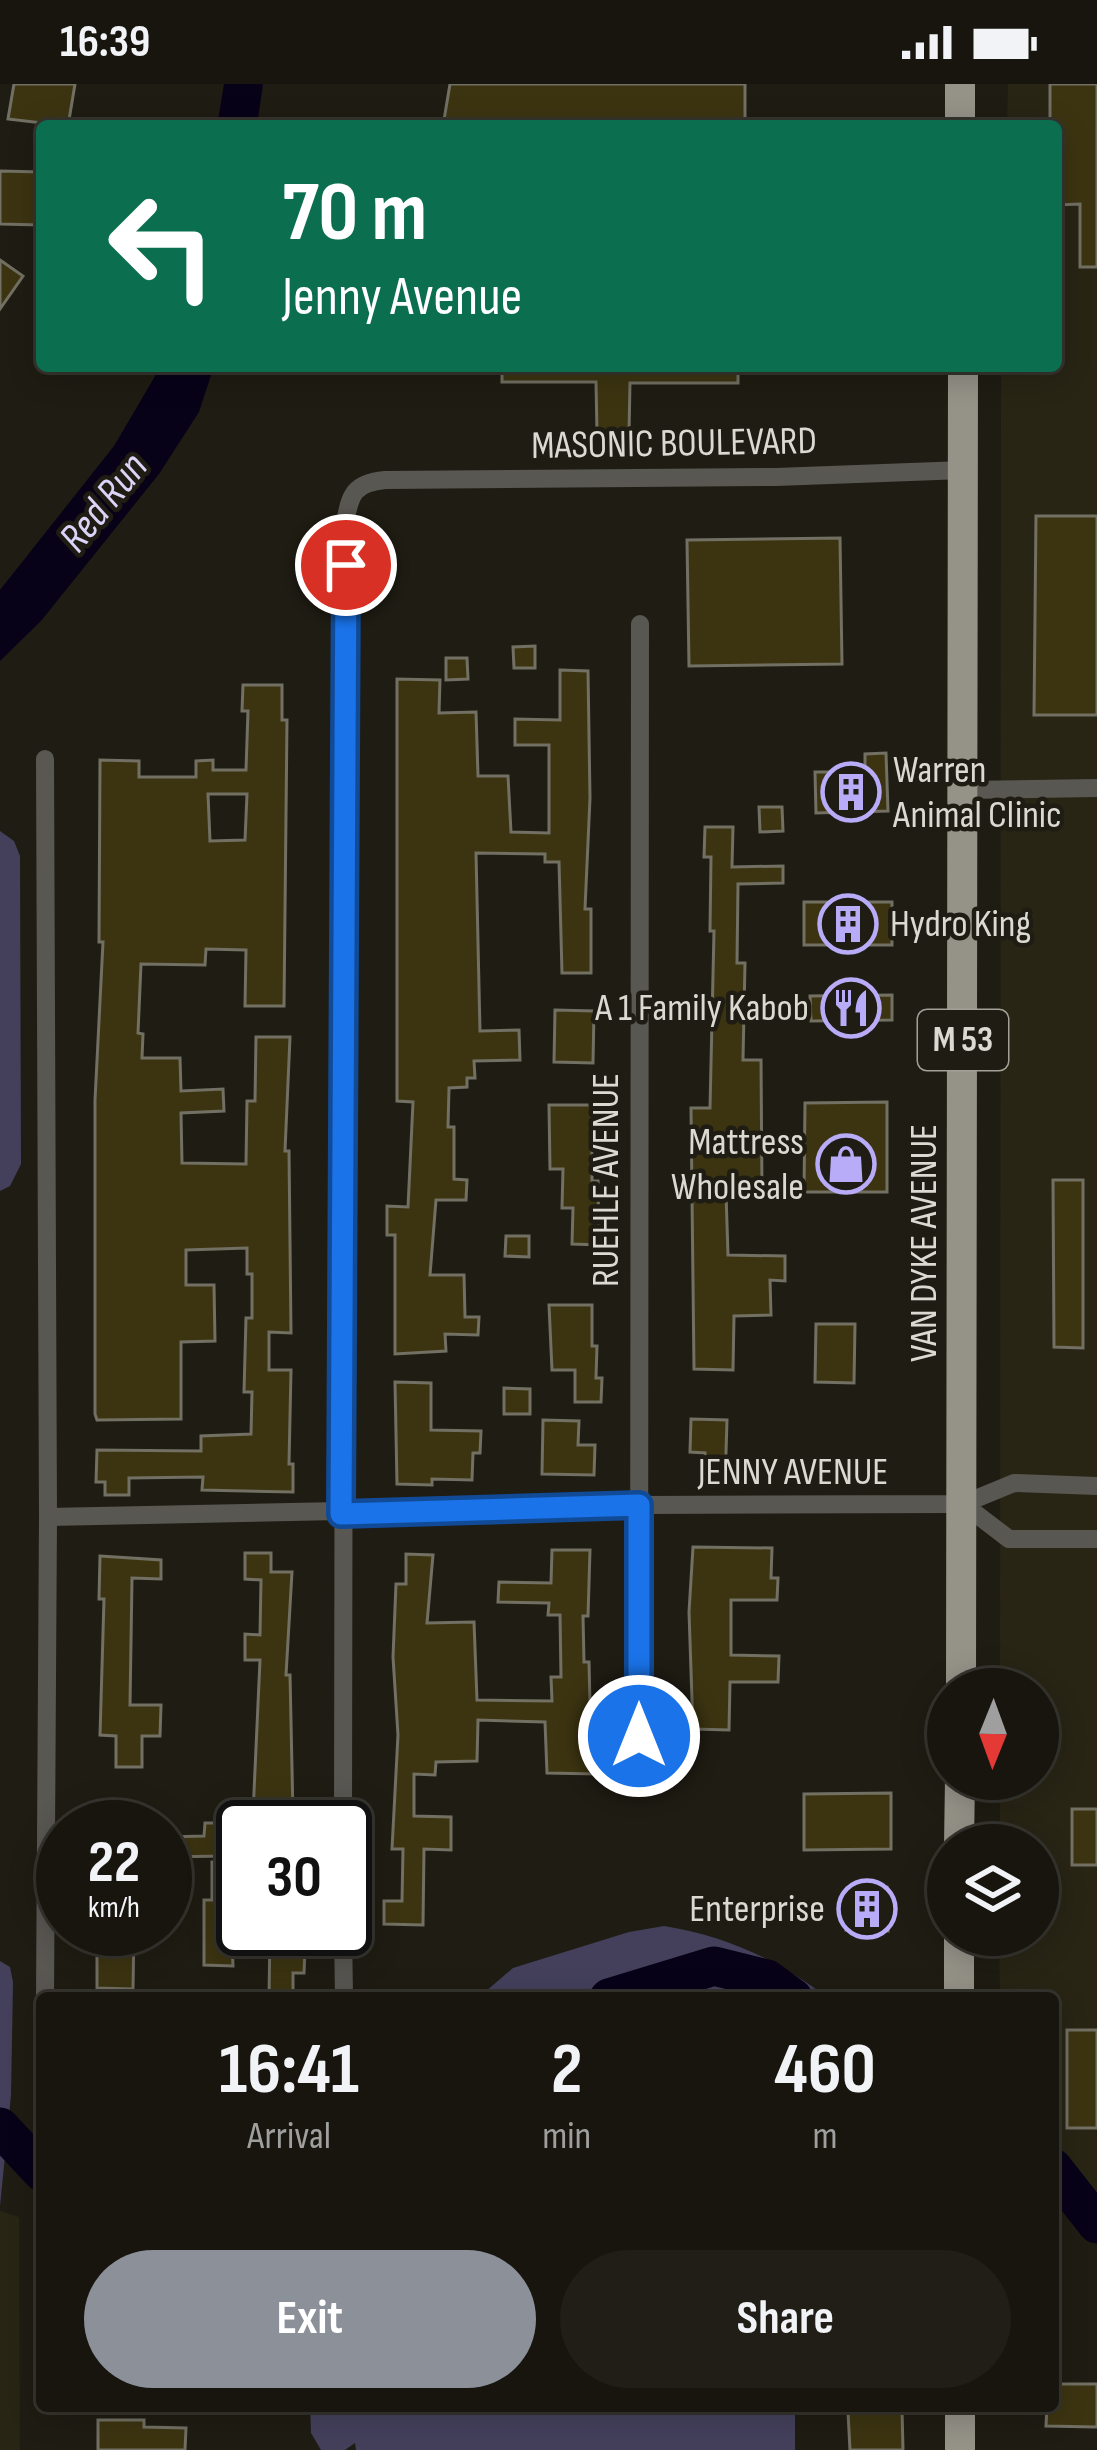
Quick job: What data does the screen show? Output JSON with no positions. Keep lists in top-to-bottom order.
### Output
{
  "streets": {
    "main road": ["M 53", "VAN DYKE AVENUE"],
    "street": ["MASONIC BOULEVARD", "RUEHLE AVENUE", "JENNY AVENUE"]
  },
  "crossings": [
    ["MASONIC BOULEVARD", "VAN DYKE AVENUE"],
    ["MASONIC BOULEVARD", "JENNY AVENUE"],
    ["RUEHLE AVENUE", "JENNY AVENUE"],
    ["VAN DYKE AVENUE", "JENNY AVENUE"]
  ],
  "water": ["Red Run"],
  "places": {
    "building": ["Warren Animal Clinic", "Hydro King", "Enterprise"],
    "restaurant": ["A 1 Family Kabob"],
    "shop": ["Mattress Wholesale"]
  },
  "north": "bottom",
  "page": {
    "status": "16:39",
    "turn": ["70 m", "Jenny Avenue"],
    "speed": "22 km/h",
    "limit": "30",
    "eta": [
      "16:41",
      "Arrival",
      "2",
      "min",
      "460",
      "m"
    ],
    "buttons": ["Exit", "Share"]
  }
}
